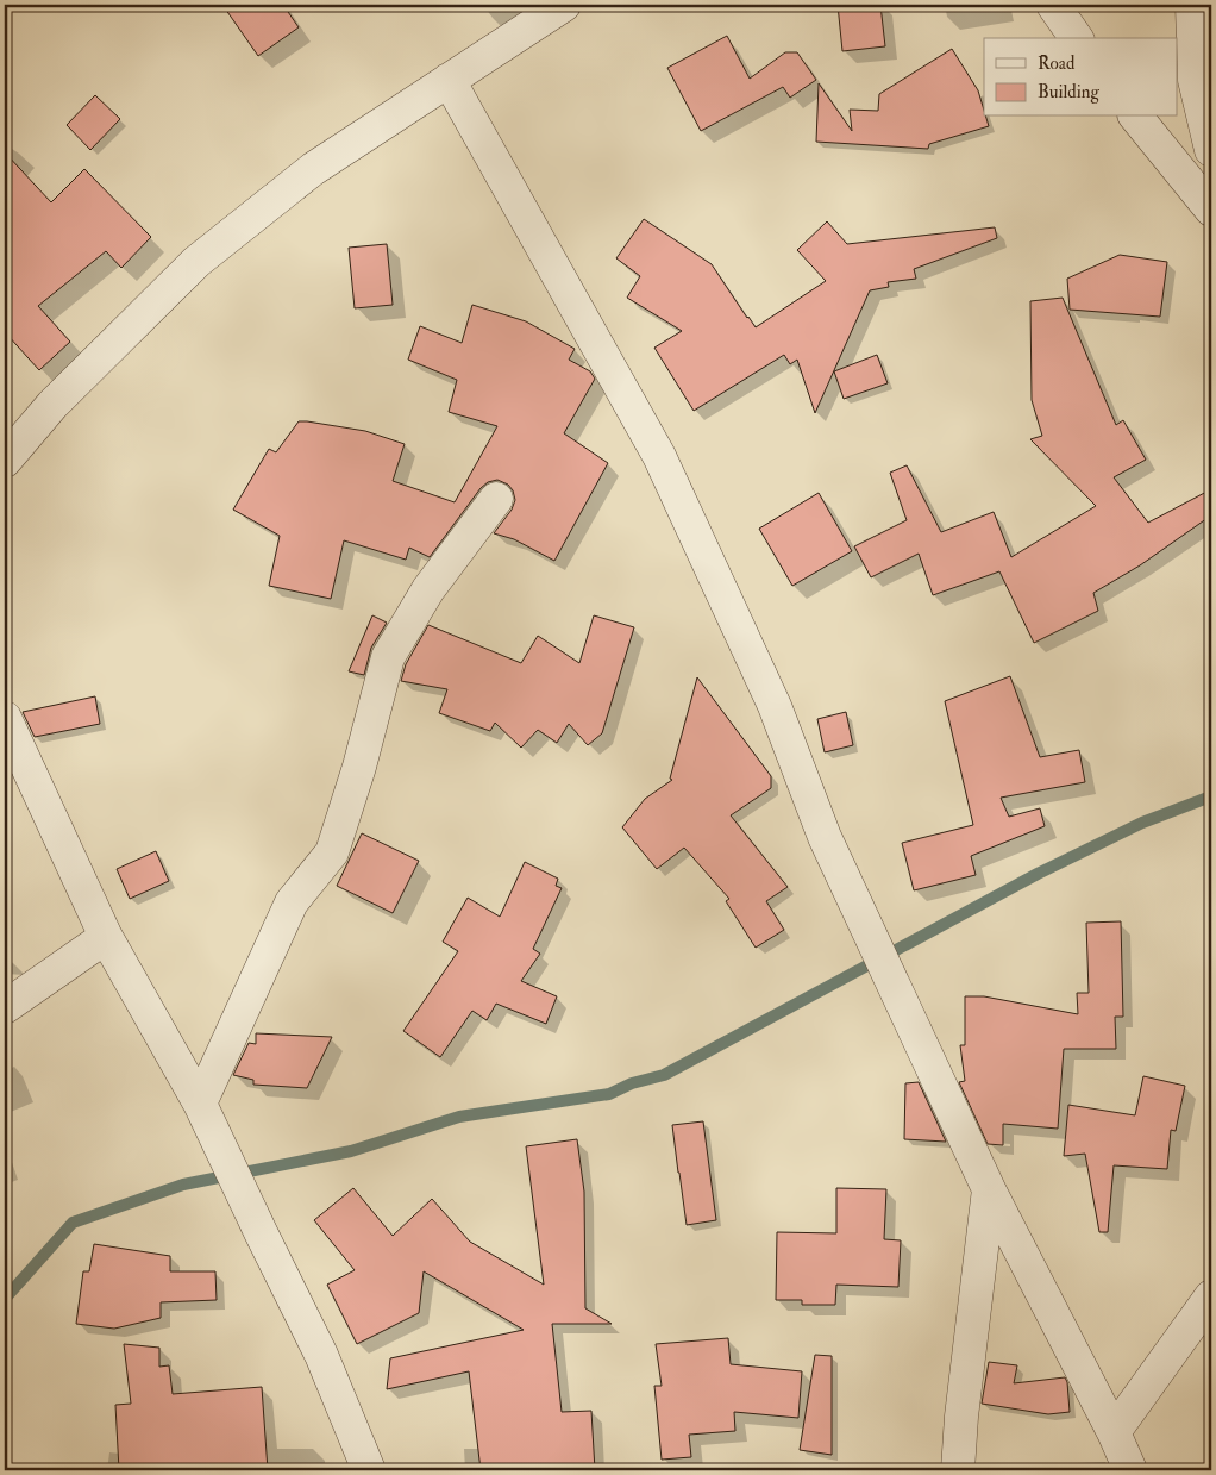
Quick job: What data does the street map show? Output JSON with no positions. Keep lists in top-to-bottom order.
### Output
{
  "legend": ["Road", "Building"]
}
